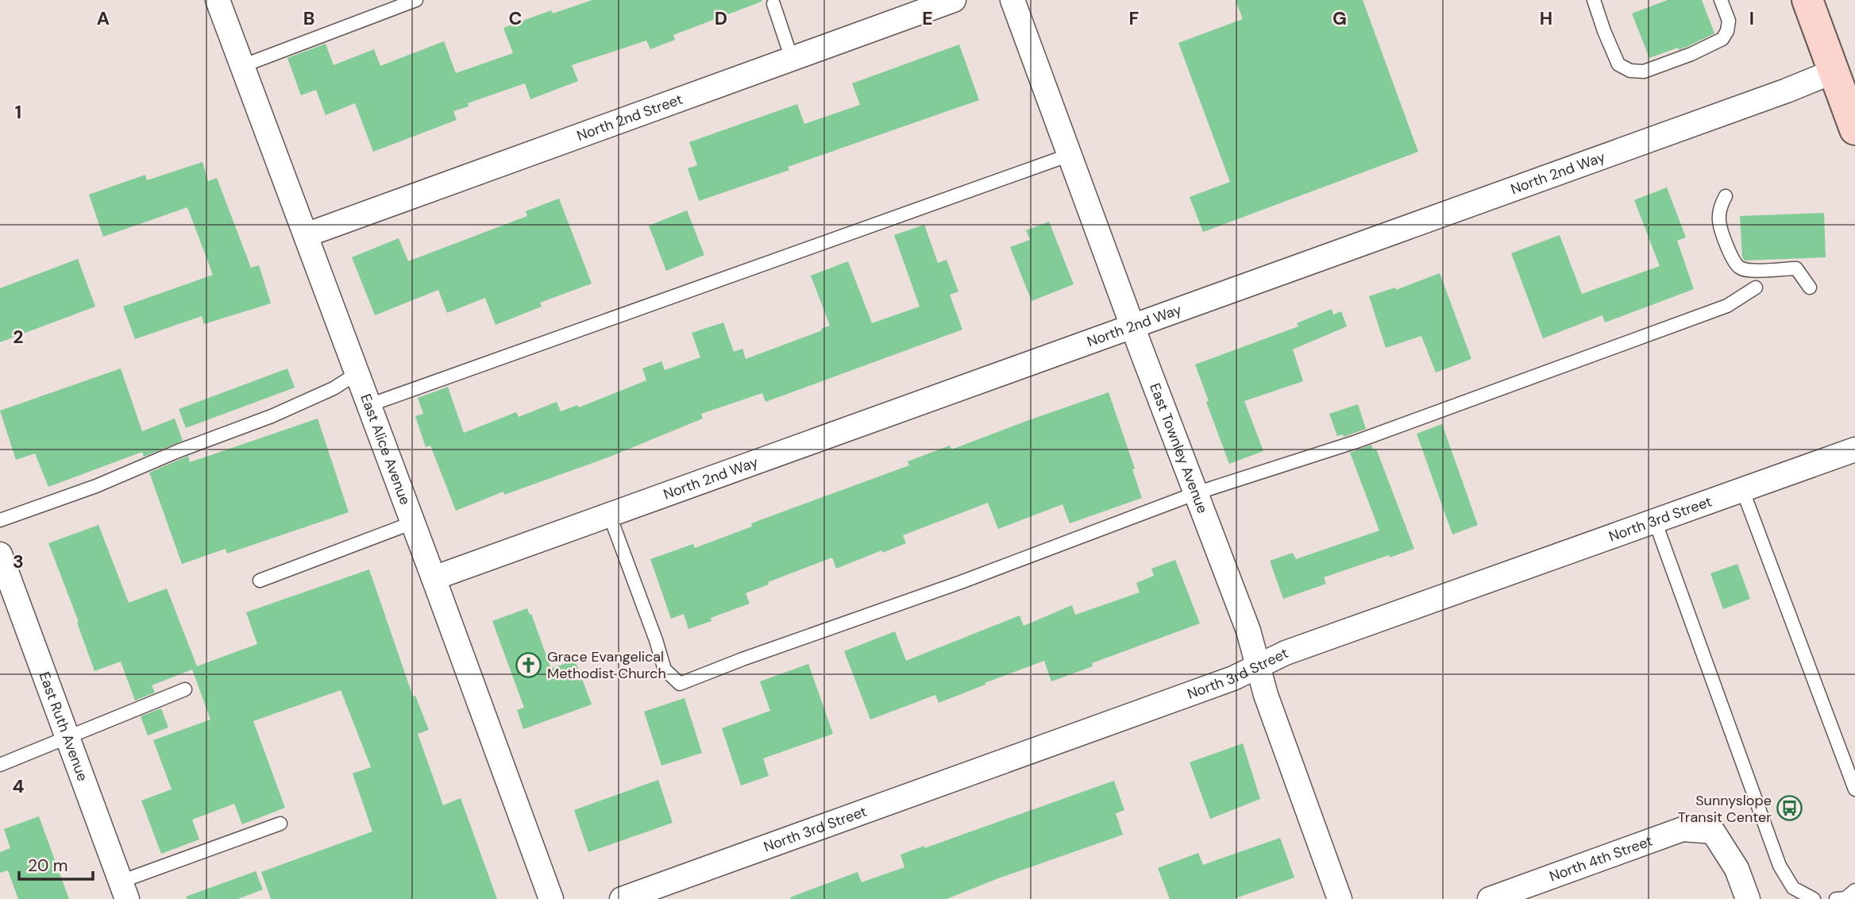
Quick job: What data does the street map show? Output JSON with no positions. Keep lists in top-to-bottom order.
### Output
{
  "streets": {
    "street": [
      "North 2nd Street",
      "North 2nd Way",
      "East Alice Avenue",
      "East Townley Avenue",
      "North 3rd Street",
      "East Ruth Avenue",
      "North 4th Street"
    ]
  },
  "crossings": [
    ["North 2nd Street", "East Alice Avenue"],
    ["North 2nd Way", "East Alice Avenue"],
    ["North 2nd Way", "East Townley Avenue"],
    ["East Townley Avenue", "North 3rd Street"]
  ],
  "places": {
    "church": ["Grace Evangelical Methodist Church"],
    "bus stop": ["Sunnyslope Transit Center"]
  },
  "scale_bar": "20 m",
  "grid": {
    "columns": [
      "A",
      "B",
      "C",
      "D",
      "E",
      "F",
      "G",
      "H",
      "I"
    ],
    "rows": [
      "1",
      "2",
      "3",
      "4"
    ]
  }
}
